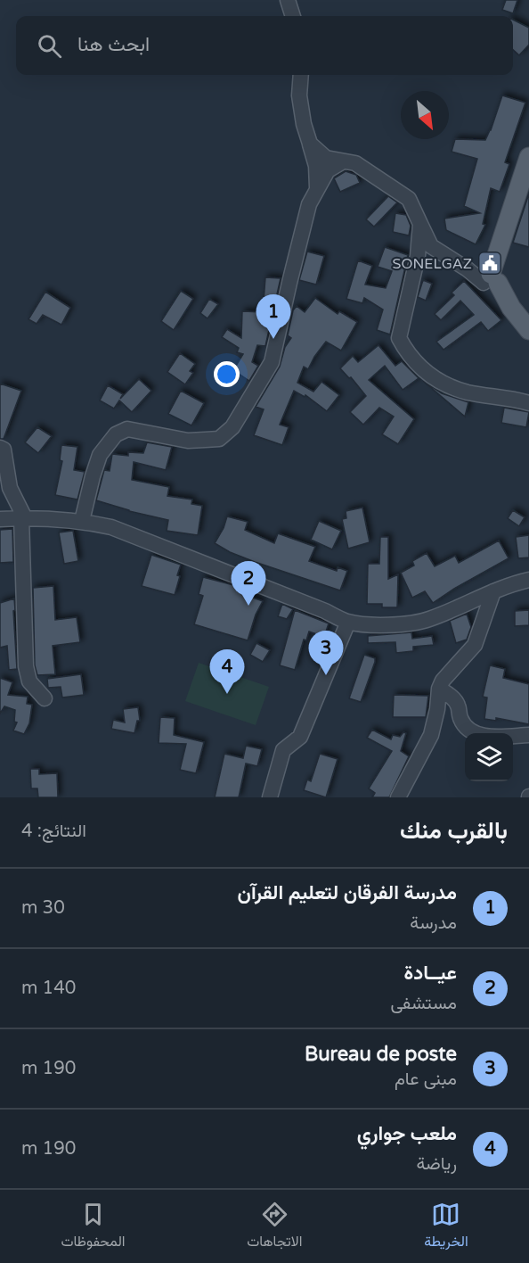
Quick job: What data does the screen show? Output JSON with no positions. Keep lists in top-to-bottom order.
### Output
{
  "places": {
    "public building": ["SONELGAZ"]
  },
  "north": "bottom right",
  "page": {
    "search": "ابحث هنا",
    "pins": [
      "1",
      "2",
      "3",
      "4"
    ],
    "heading": ["بالقرب منك", "النتائج: 4"],
    "list": [
      {
        "mark": "1",
        "name": "مدرسة الفرقان لتعليم القرآن",
        "note": "مدرسة",
        "value": "30 m"
      },
      {
        "mark": "2",
        "name": "عيــادة",
        "note": "مستشفى",
        "value": "140 m"
      },
      {
        "mark": "3",
        "name": "Bureau de poste",
        "note": "مبنى عام",
        "value": "190 m"
      },
      {
        "mark": "4",
        "name": "ملعب جواري",
        "note": "رياضة",
        "value": "190 m"
      }
    ],
    "nav": ["الخريطة", "الاتجاهات", "المحفوظات"]
  }
}
